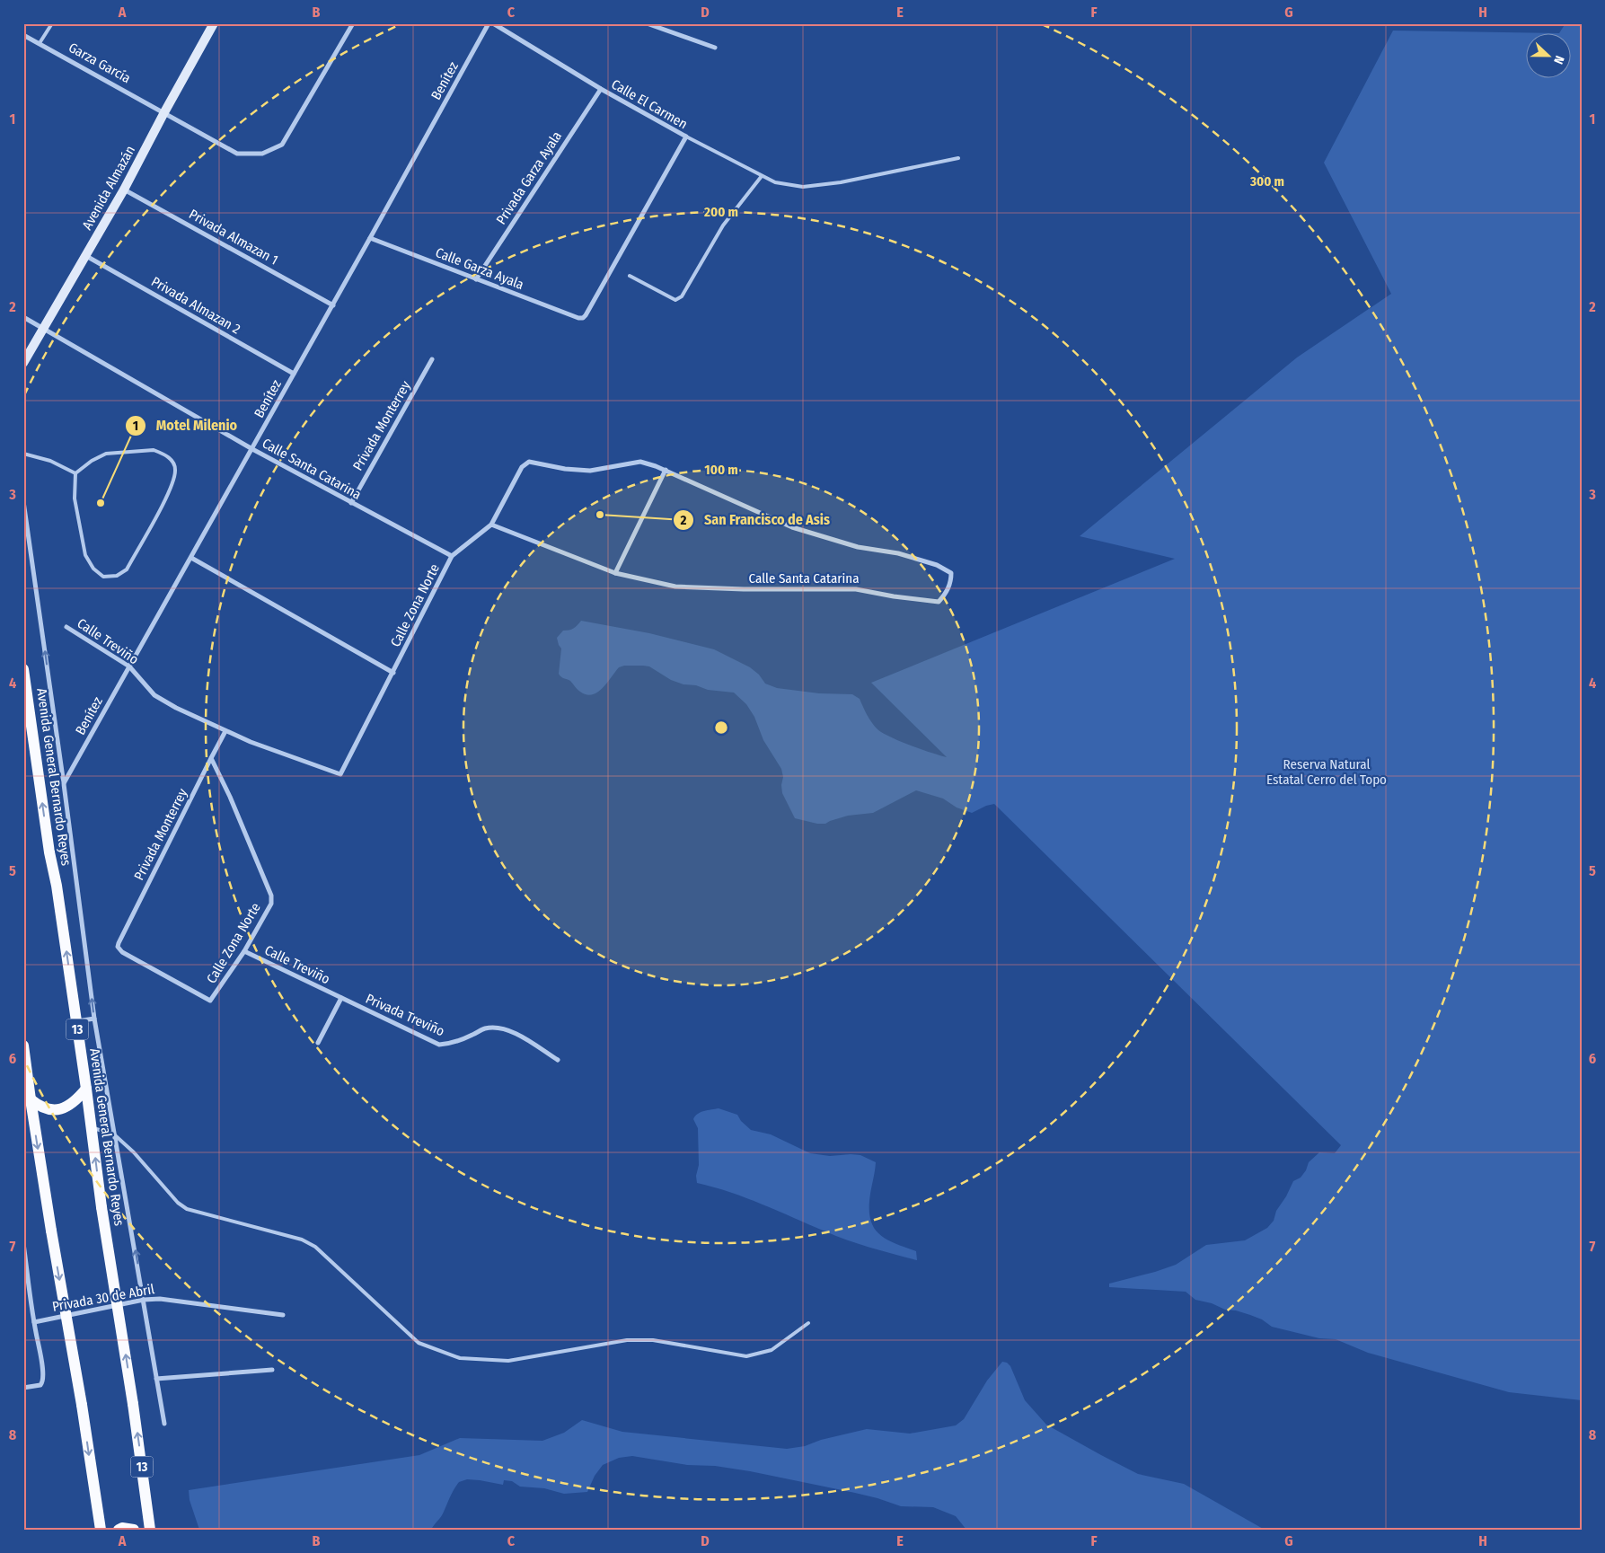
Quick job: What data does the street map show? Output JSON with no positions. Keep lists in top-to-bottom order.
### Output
{
  "streets": {
    "main road": ["Avenida Almazán", "Avenida General Bernardo Reyes", "13"],
    "street": [
      "Garza García",
      "Benítez",
      "Calle El Carmen",
      "Privada Garza Ayala",
      "Privada Almazan 1",
      "Calle Garza Ayala",
      "Privada Almazan 2",
      "Privada Monterrey",
      "Calle Santa Catarina",
      "Calle Zona Norte",
      "Calle Treviño",
      "Privada Treviño",
      "Privada 30 de Abril"
    ]
  },
  "crossings": [
    ["Garza García", "Avenida Almazán"],
    ["Benítez", "Privada Almazan 1"],
    ["Benítez", "Calle Garza Ayala"],
    ["Benítez", "Privada Almazan 2"],
    ["Benítez", "Calle Santa Catarina"],
    ["Benítez", "Calle Treviño"],
    ["Calle El Carmen", "Privada Garza Ayala"],
    ["Calle El Carmen", "Calle Garza Ayala"],
    ["Privada Garza Ayala", "Calle Garza Ayala"],
    ["Avenida Almazán", "Privada Almazan 1"],
    ["Avenida Almazán", "Privada Almazan 2"],
    ["Avenida Almazán", "Calle Santa Catarina"],
    ["Privada Monterrey", "Calle Santa Catarina"],
    ["Privada Monterrey", "Calle Zona Norte"],
    ["Privada Monterrey", "Calle Treviño"],
    ["Calle Santa Catarina", "Calle Zona Norte"],
    ["Calle Zona Norte", "Calle Treviño"],
    ["Calle Treviño", "Privada Treviño"]
  ],
  "parks": ["Reserva Natural Estatal Cerro del Topo"],
  "places": ["Motel Milenio", "San Francisco de Asis"],
  "north": "right",
  "grid": {
    "columns": [
      "A",
      "B",
      "C",
      "D",
      "E",
      "F",
      "G",
      "H"
    ],
    "rows": [
      "1",
      "2",
      "3",
      "4",
      "5",
      "6",
      "7",
      "8"
    ]
  },
  "rings": ["300 m", "200 m", "100 m"]
}
